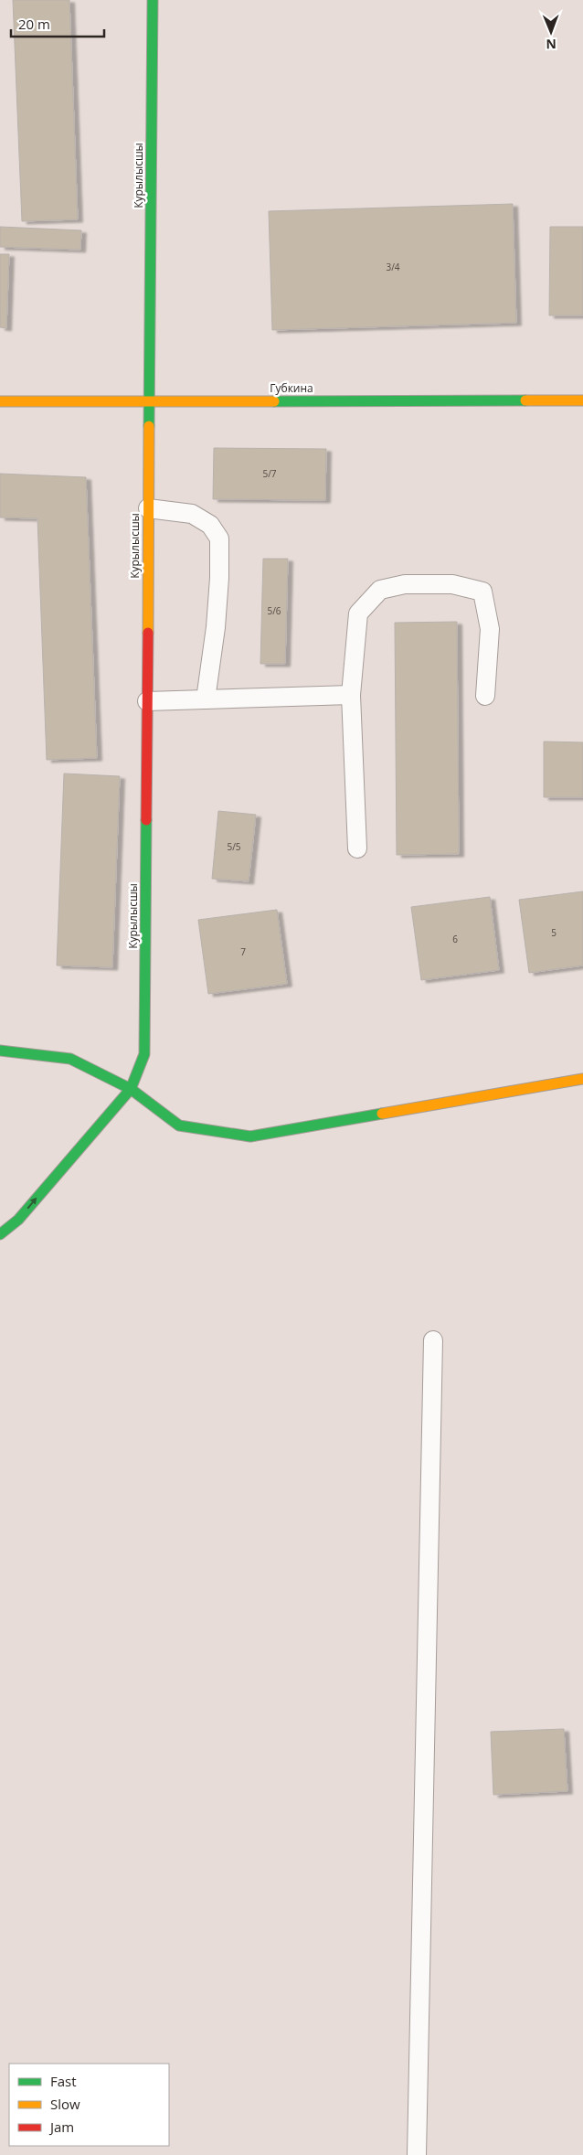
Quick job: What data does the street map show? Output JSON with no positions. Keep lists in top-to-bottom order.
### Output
{
  "streets": {
    "street": ["Курылысшы", "Губкина"]
  },
  "crossings": [
    ["Курылысшы", "Губкина"]
  ],
  "house_numbers": [
    "3/4",
    "5/7",
    "5/6",
    "5/5",
    "5",
    "6",
    "7"
  ],
  "legend": ["Fast", "Slow", "Jam"],
  "scale_bar": "20 m",
  "north": "bottom"
}
